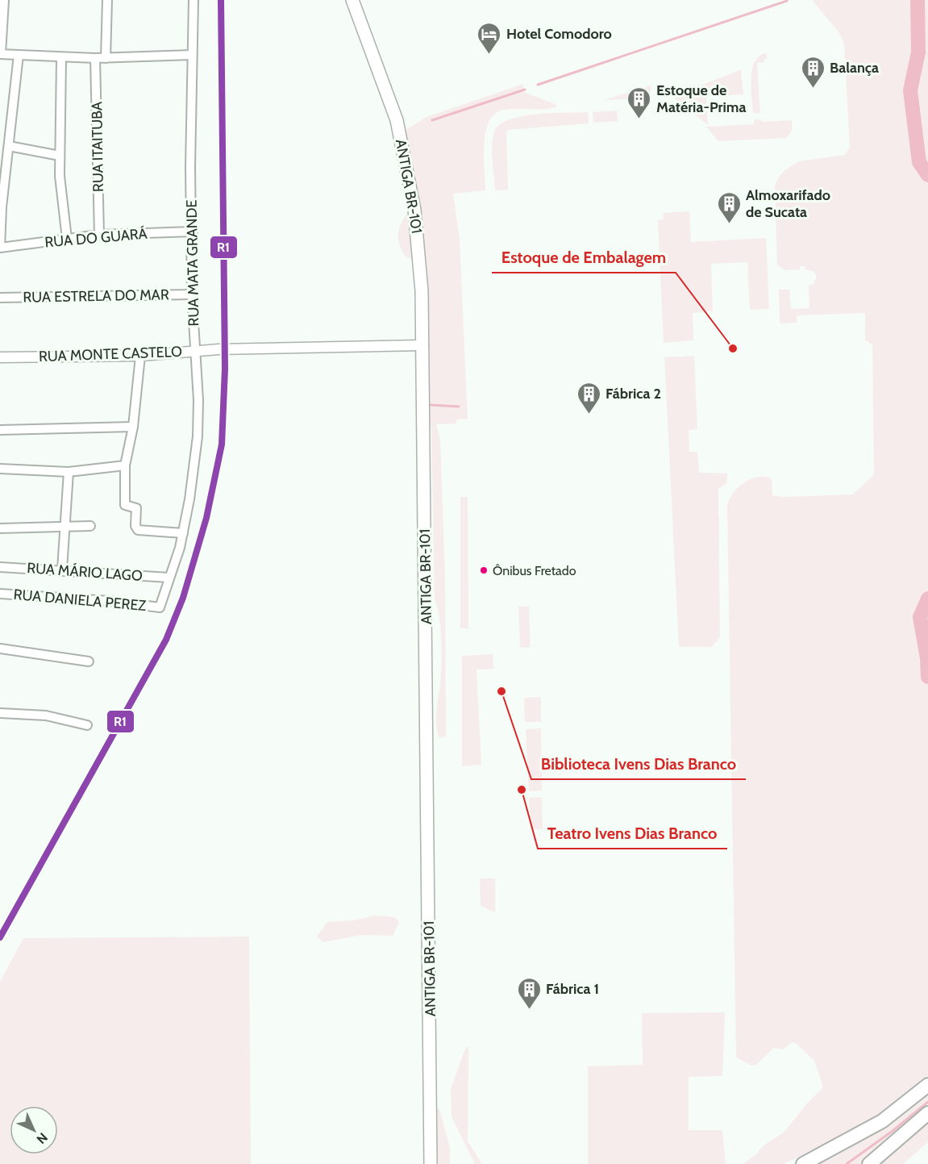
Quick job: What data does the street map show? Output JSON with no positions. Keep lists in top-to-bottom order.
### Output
{
  "streets": {
    "main road": ["ANTIGA BR-101"],
    "street": [
      "RUA ITAITUBA",
      "RUA DO GUARÁ",
      "RUA MATA GRANDE",
      "RUA ESTRELA DO MAR",
      "RUA MONTE CASTELO",
      "RUA MÁRIO LAGO",
      "RUA DANIELA PEREZ"
    ]
  },
  "crossings": [
    ["RUA ITAITUBA", "RUA DO GUARÁ"],
    ["ANTIGA BR-101", "RUA MONTE CASTELO"],
    ["RUA DO GUARÁ", "RUA MATA GRANDE"],
    ["RUA MATA GRANDE", "RUA ESTRELA DO MAR"],
    ["RUA MATA GRANDE", "RUA MONTE CASTELO"],
    ["RUA MATA GRANDE", "RUA MÁRIO LAGO"],
    ["RUA MATA GRANDE", "RUA DANIELA PEREZ"]
  ],
  "places": {
    "hotel": ["Hotel Comodoro"],
    "building": [
      "Balança",
      "Estoque de Matéria-Prima",
      "Almoxarifado de Sucata",
      "Fábrica 2",
      "Fábrica 1"
    ],
    "other": [
      "Estoque de Embalagem",
      "Ônibus Fretado",
      "Biblioteca Ivens Dias Branco",
      "Teatro Ivens Dias Branco"
    ]
  },
  "lines": ["transit line R1"],
  "north": "bottom right"
}
